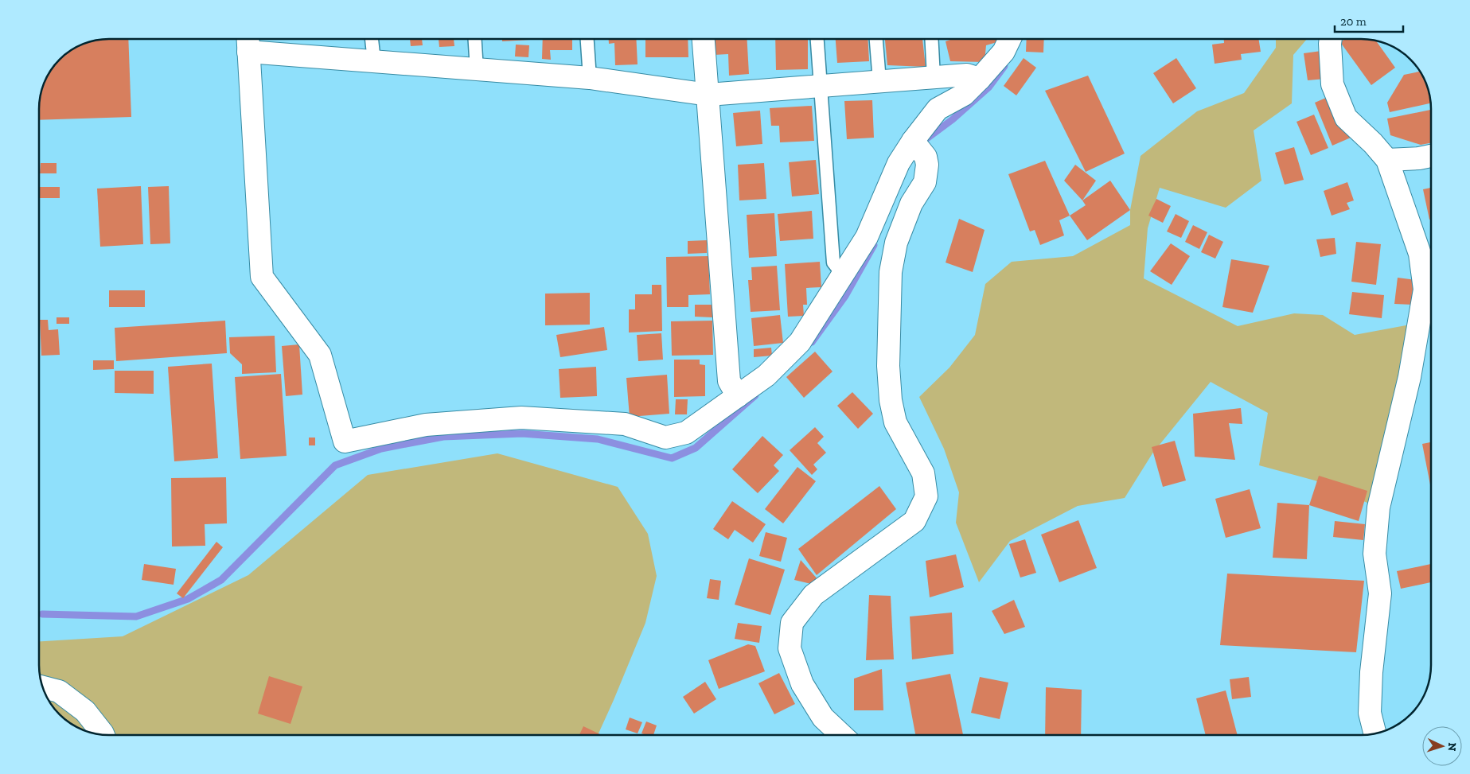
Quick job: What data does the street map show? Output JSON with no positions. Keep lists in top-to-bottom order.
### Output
{
  "scale_bar": "20 m",
  "north": "right"
}
